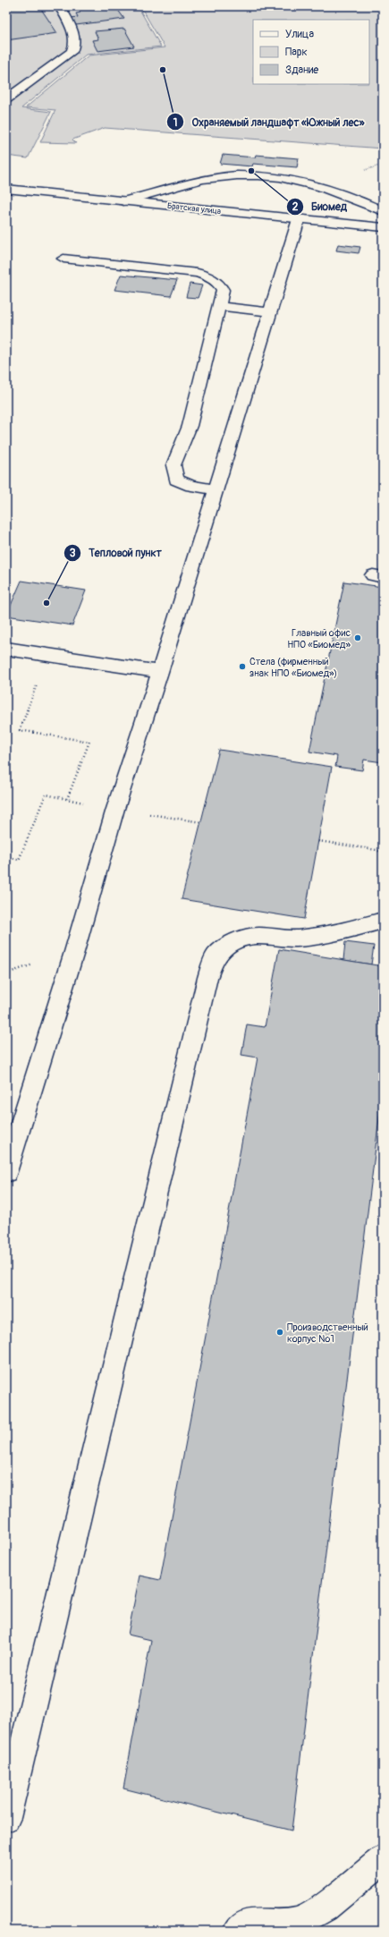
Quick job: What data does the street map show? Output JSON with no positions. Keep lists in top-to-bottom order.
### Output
{
  "streets": {
    "main road": ["Братская улица"]
  },
  "places": [
    "Охраняемый ландшафт «Южный лес»",
    "Биомед",
    "Тепловой пункт",
    "Главный офис НПО «Биомед»",
    "Стела (фирменный знак НПО «Биомед»)",
    "Производственный корпус №1"
  ],
  "legend": ["Улица", "Парк", "Здание"]
}
